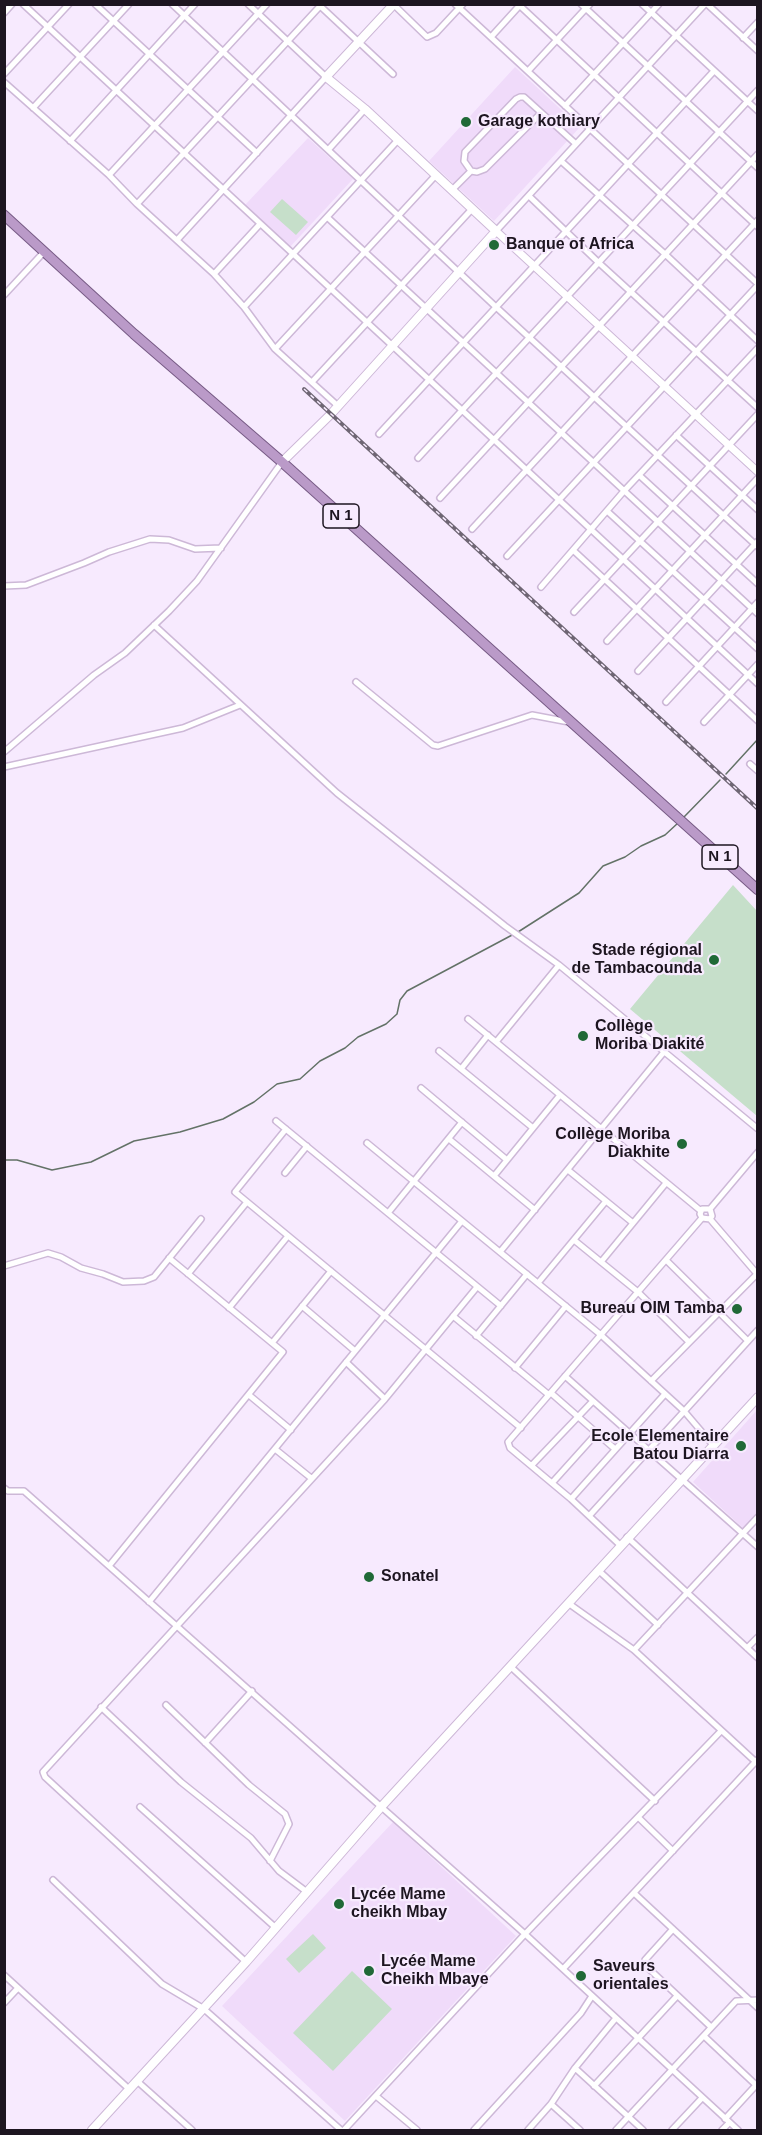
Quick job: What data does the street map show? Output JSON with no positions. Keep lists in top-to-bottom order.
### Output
{
  "streets": {
    "highway": ["N 1"]
  },
  "places": [
    "Garage kothiary",
    "Banque of Africa",
    "Stade régional de Tambacounda",
    "Collège Moriba Diakité",
    "Collège Moriba Diakhite",
    "Bureau OIM Tamba",
    "Ecole Elementaire Batou Diarra",
    "Sonatel",
    "Lycée Mame cheikh Mbay",
    "Lycée Mame Cheikh Mbaye",
    "Saveurs orientales"
  ]
}
